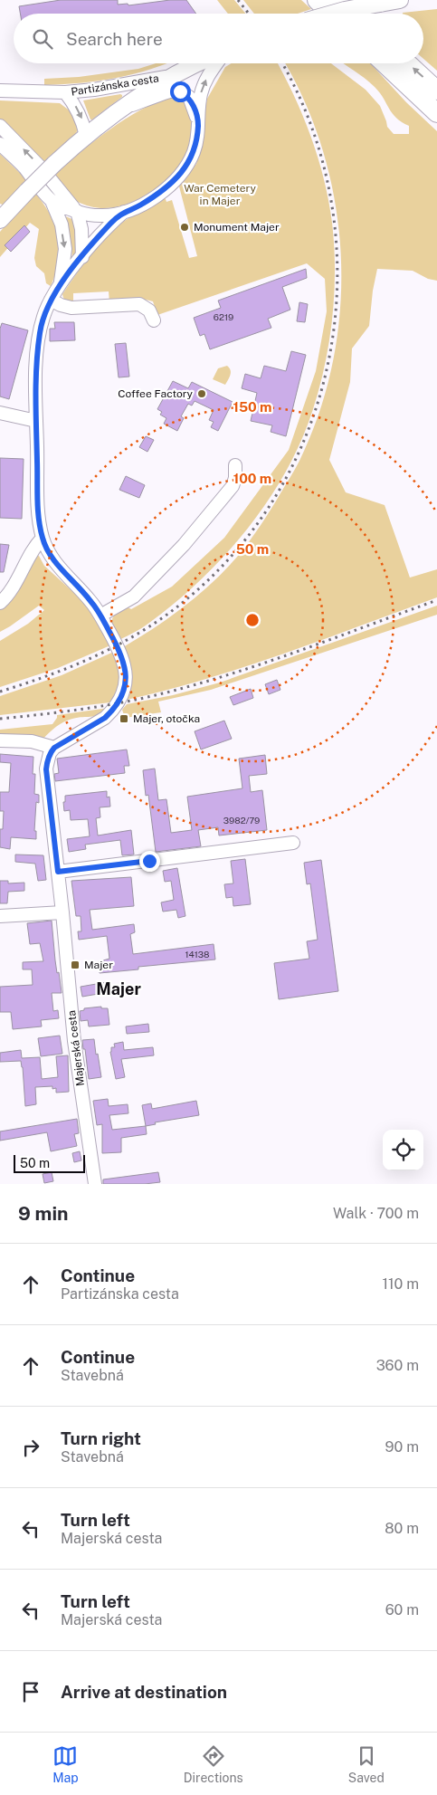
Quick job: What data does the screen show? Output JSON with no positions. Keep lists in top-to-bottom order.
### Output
{
  "streets": {
    "main road": ["Partizánska cesta"],
    "street": ["Majerská cesta"]
  },
  "districts": ["Majer"],
  "parks": ["War Cemetery in Majer"],
  "places": {
    "other": ["Monument Majer", "Coffee Factory"],
    "transit": ["Majer, otočka", "Majer"]
  },
  "house_numbers": ["6219", "3982/79", "14138"],
  "scale_bar": "50 m",
  "page": {
    "search": "Search here",
    "scale": "50 m",
    "heading": ["9 min", "Walk · 700 m"],
    "list": [
      ["Continue", "Partizánska cesta", "110 m"],
      ["Continue", "Stavebná", "360 m"],
      ["Turn right", "Stavebná", "90 m"],
      ["Turn left", "Majerská cesta", "80 m"],
      ["Turn left", "Majerská cesta", "60 m"],
      "Arrive at destination"
    ],
    "nav": ["Map", "Directions", "Saved"]
  },
  "rings": ["150 m", "100 m", "50 m"]
}
